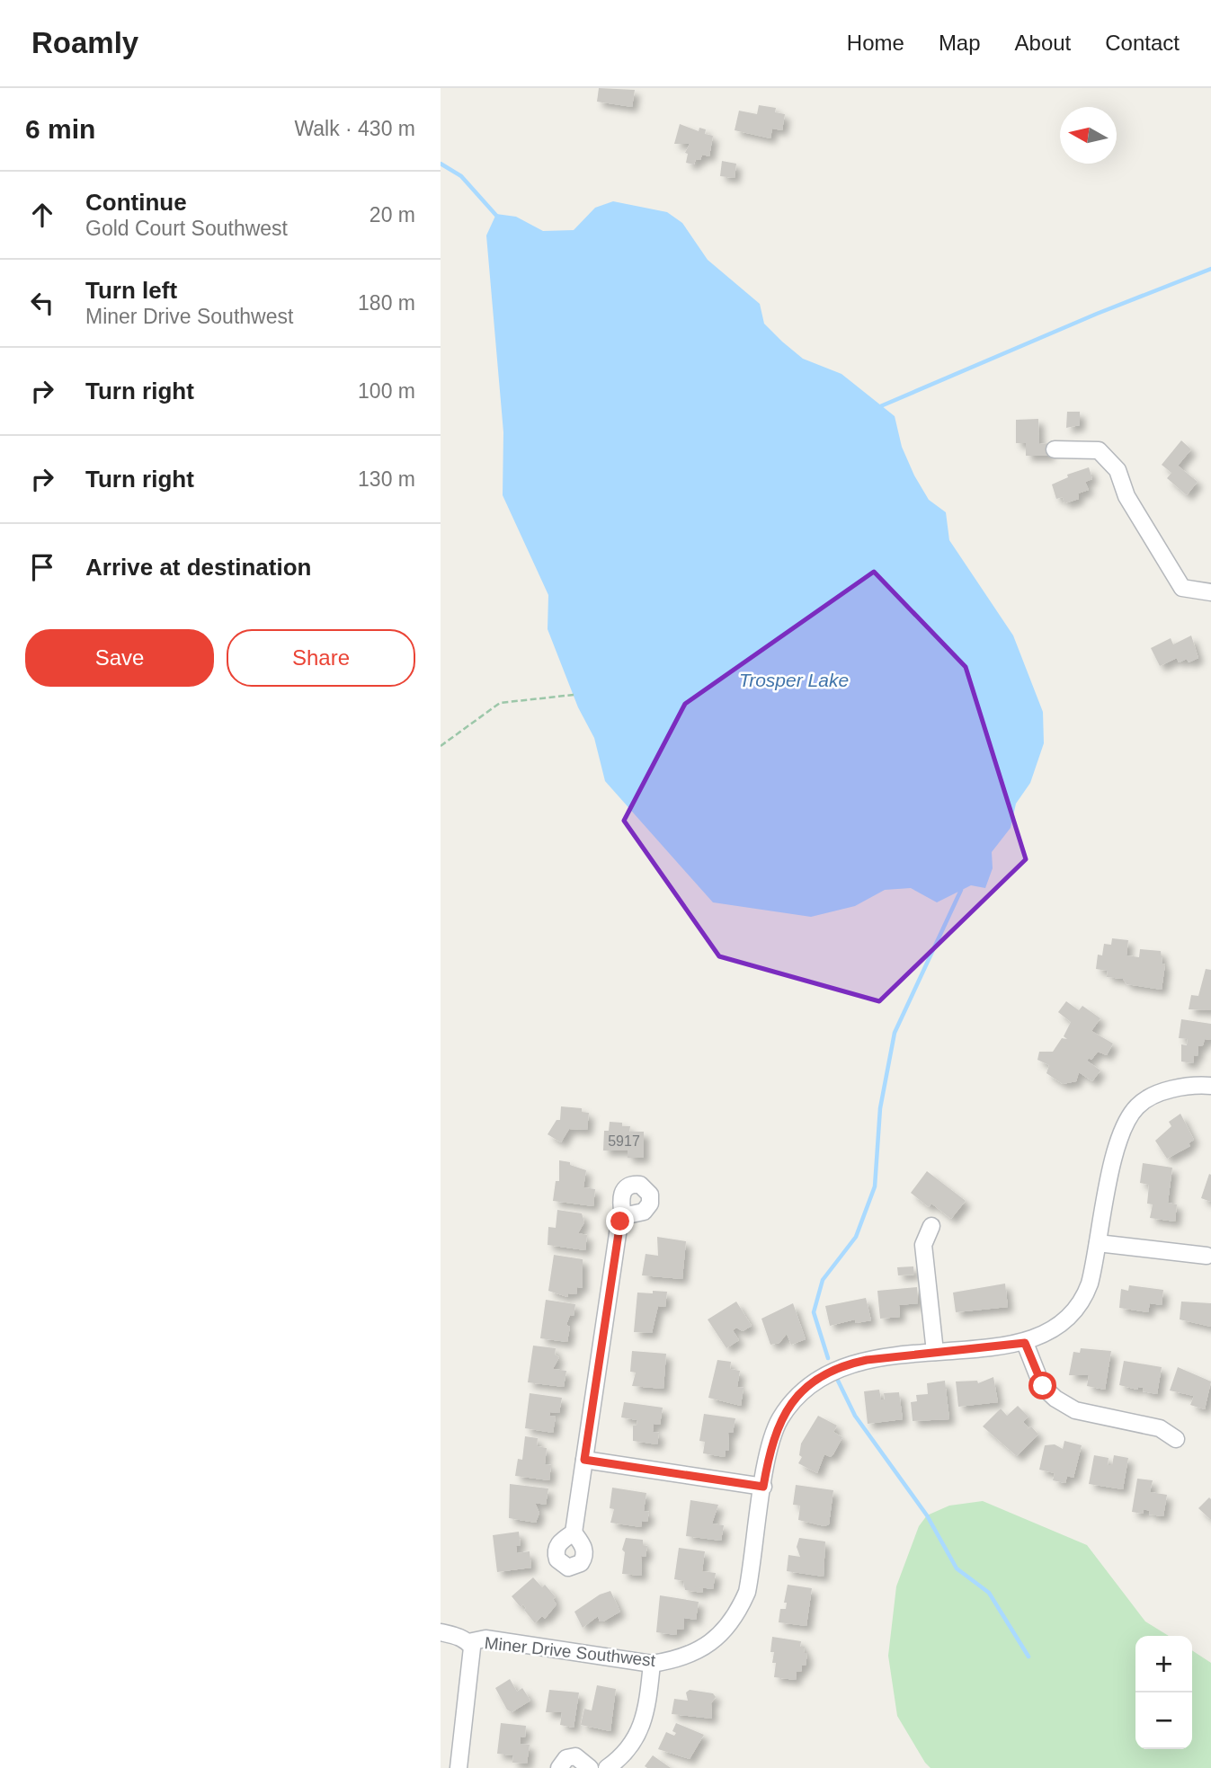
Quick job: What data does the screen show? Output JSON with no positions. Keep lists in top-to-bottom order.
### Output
{
  "streets": {
    "street": ["Miner Drive Southwest"]
  },
  "water": ["Trosper Lake"],
  "house_numbers": ["5917"],
  "north": "left",
  "page": {
    "header": "Roamly",
    "nav": [
      "Home",
      "Map",
      "About",
      "Contact"
    ],
    "heading": ["6 min", "Walk · 430 m"],
    "list": [
      ["Continue", "Gold Court Southwest", "20 m"],
      ["Turn left", "Miner Drive Southwest", "180 m"],
      ["Turn right", "100 m"],
      ["Turn right", "130 m"],
      "Arrive at destination"
    ],
    "buttons": ["Save", "Share"],
    "map_buttons": ["+", "−"]
  }
}
